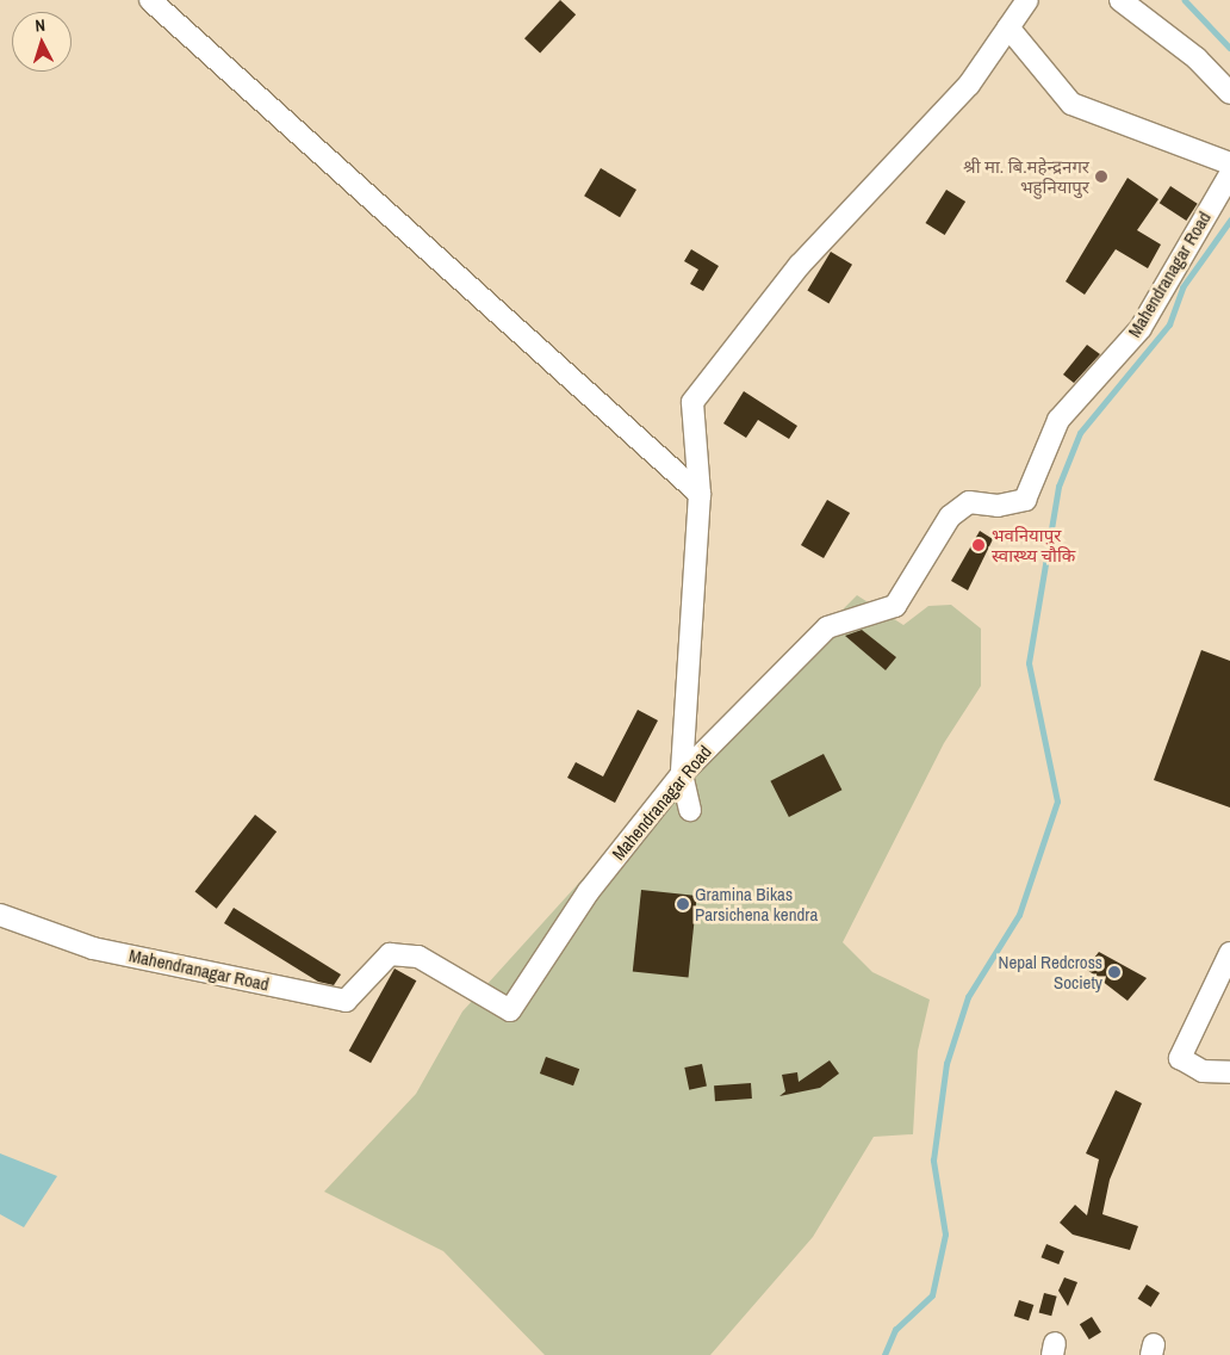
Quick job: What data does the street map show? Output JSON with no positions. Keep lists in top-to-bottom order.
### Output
{
  "streets": {
    "street": ["Mahendranagar Road"]
  },
  "places": [
    "श्री मा. बि.महेन्द्रनगर भहुनियापुर",
    "भवनियापुर स्वास्थ्य चाैकि",
    "Gramina Bikas Parsichena kendra",
    "Nepal Redcross Society"
  ],
  "north": "top"
}
